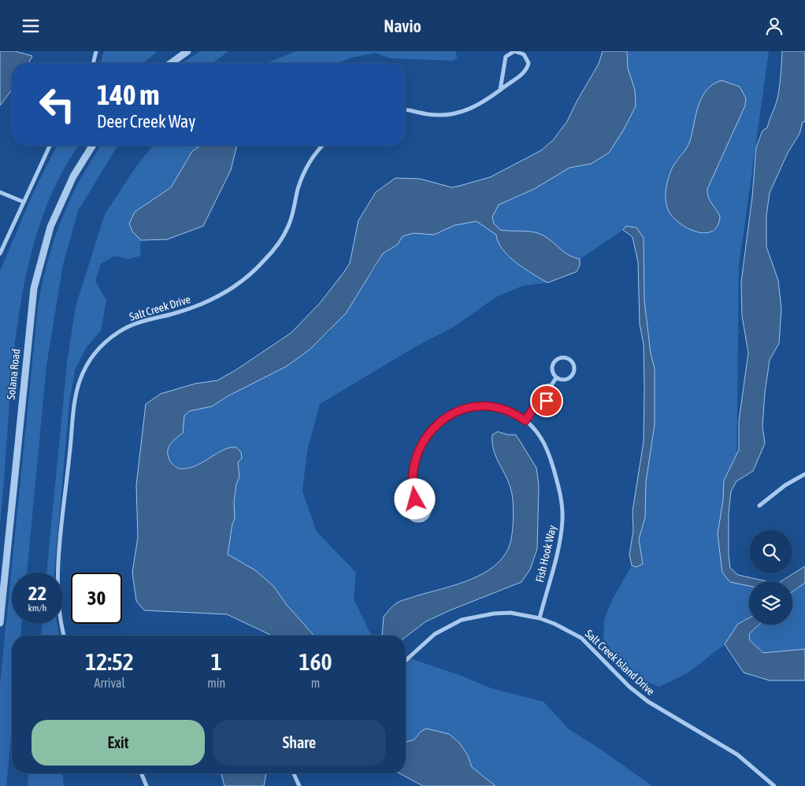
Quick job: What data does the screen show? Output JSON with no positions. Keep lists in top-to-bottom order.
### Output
{
  "streets": {
    "street": [
      "Salt Creek Drive",
      "Solana Road",
      "Fish Hook Way",
      "Salt Creek Island Drive"
    ]
  },
  "crossings": [
    ["Fish Hook Way", "Salt Creek Island Drive"]
  ],
  "page": {
    "header": "Navio",
    "turn": ["140 m", "Deer Creek Way"],
    "speed": "22 km/h",
    "limit": "30",
    "eta": [
      "12:52",
      "Arrival",
      "1",
      "min",
      "160",
      "m"
    ],
    "buttons": ["Exit", "Share"]
  }
}
